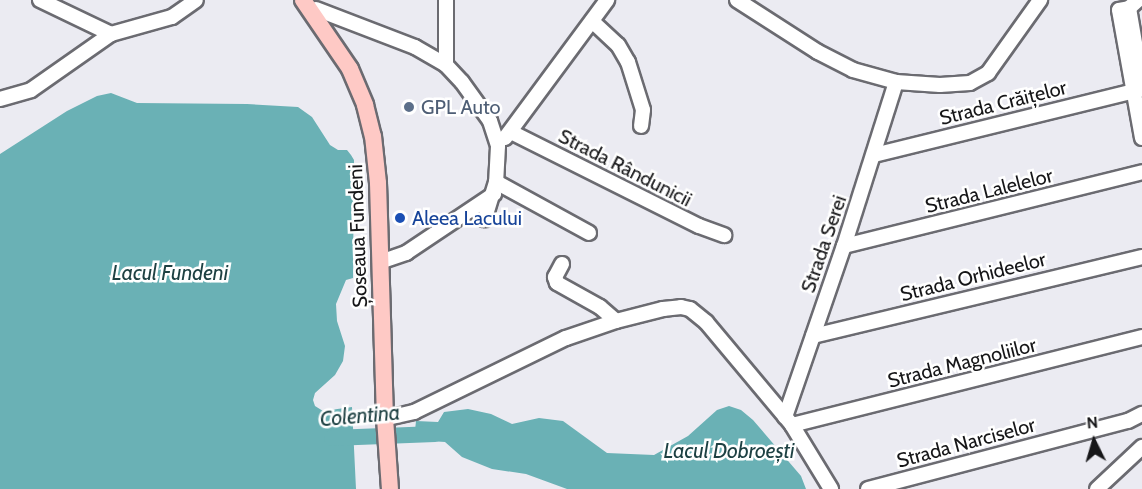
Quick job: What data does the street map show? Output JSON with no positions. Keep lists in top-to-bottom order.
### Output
{
  "streets": {
    "main road": ["Șoseaua Fundeni"],
    "street": [
      "Strada Crăițelor",
      "Strada Rândunicii",
      "Strada Lalelelor",
      "Strada Serei",
      "Strada Orhideelor",
      "Strada Magnoliilor",
      "Strada Narciselor"
    ]
  },
  "crossings": [
    ["Strada Crăițelor", "Strada Serei"],
    ["Strada Lalelelor", "Strada Serei"],
    ["Strada Serei", "Strada Orhideelor"],
    ["Strada Serei", "Strada Magnoliilor"]
  ],
  "water": ["Lacul Fundeni", "Colentina", "Lacul Dobroești"],
  "places": ["GPL Auto", "Aleea Lacului"],
  "north": "top"
}
